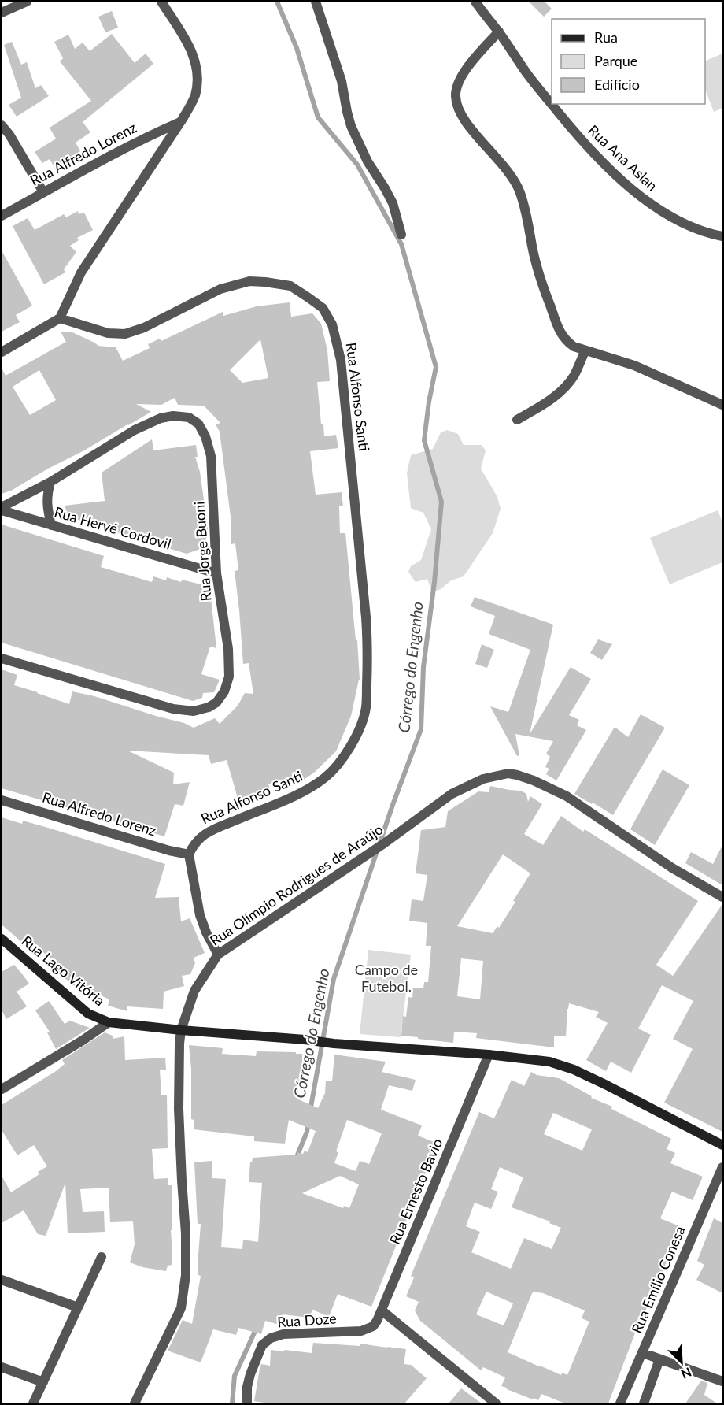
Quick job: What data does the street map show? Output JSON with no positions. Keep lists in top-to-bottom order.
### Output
{
  "streets": {
    "street": [
      "Rua Alfredo Lorenz",
      "Rua Ana Aslan",
      "Rua Alfonso Santi",
      "Rua Hervé Cordovil",
      "Rua Jorge Buoni",
      "Rua Olímpio Rodrigues de Araújo",
      "Rua Lago Vitória",
      "Rua Ernesto Bavio",
      "Rua Emílio Conesa",
      "Rua Doze"
    ]
  },
  "crossings": [
    ["Rua Alfredo Lorenz", "Rua Alfonso Santi"],
    ["Rua Hervé Cordovil", "Rua Jorge Buoni"],
    ["Rua Olímpio Rodrigues de Araújo", "Rua Lago Vitória"],
    ["Rua Lago Vitória", "Rua Ernesto Bavio"],
    ["Rua Ernesto Bavio", "Rua Doze"]
  ],
  "water": ["Córrego do Engenho"],
  "parks": ["Campo de Futebol."],
  "legend": ["Rua", "Parque", "Edifício"],
  "north": "bottom right"
}
